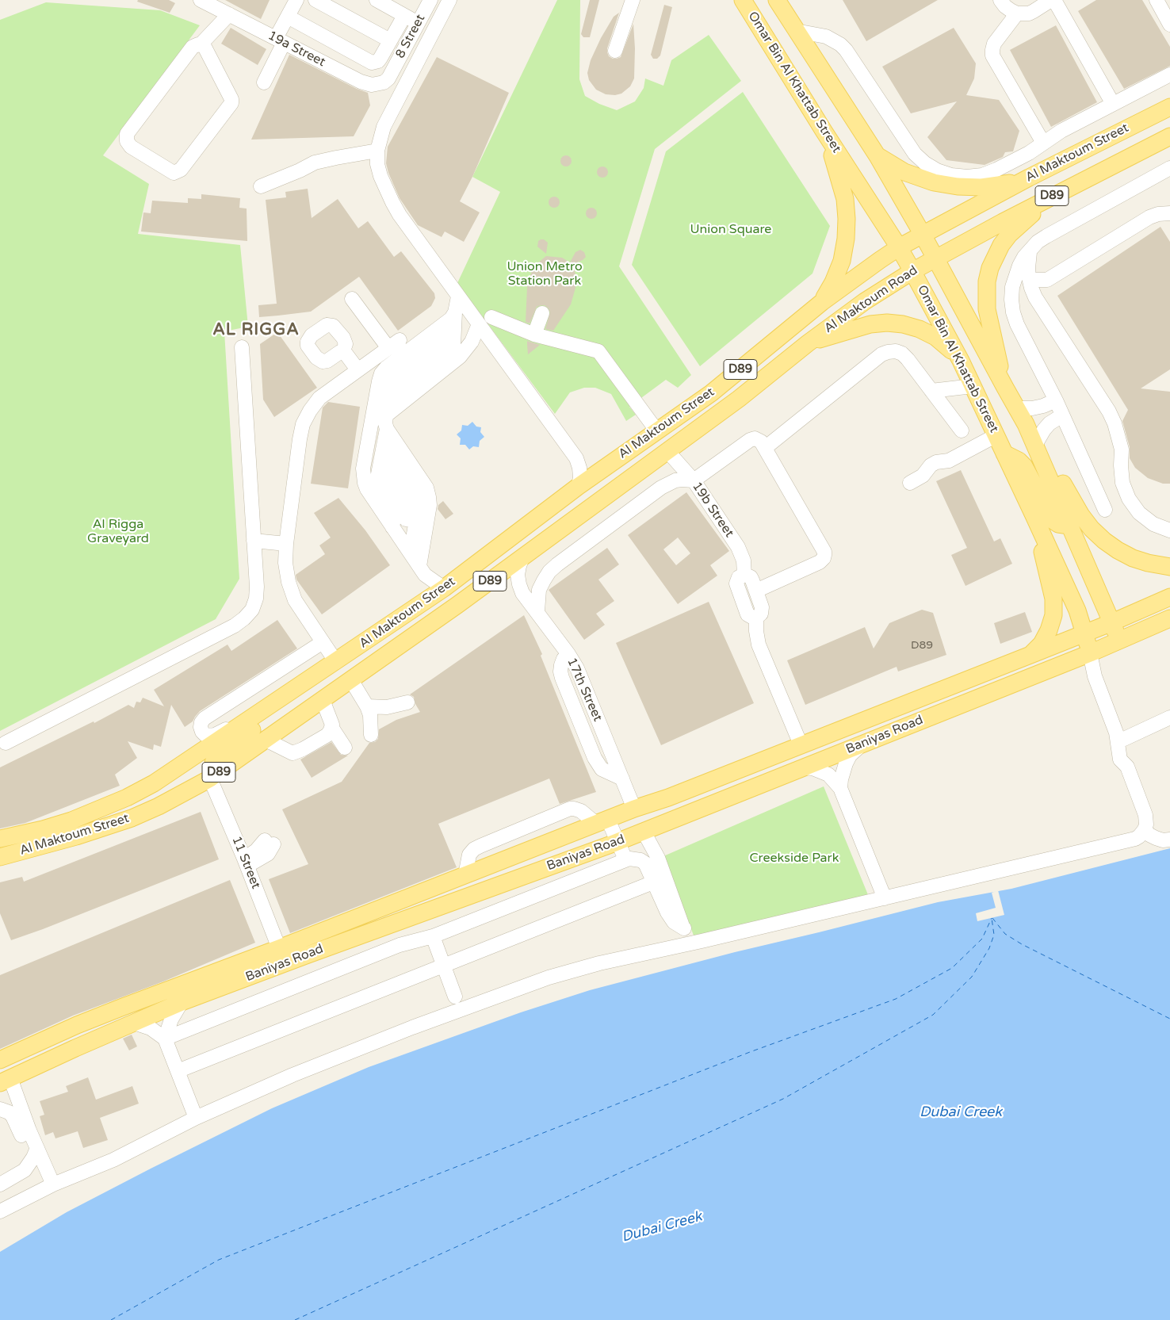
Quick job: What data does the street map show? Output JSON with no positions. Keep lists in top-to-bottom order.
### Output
{
  "streets": {
    "main road": [
      "Omar Bin Al Khattab Street",
      "Al Maktoum Street",
      "D89",
      "Al Maktoum Road",
      "Baniyas Road"
    ],
    "street": [
      "8 Street",
      "19a Street",
      "19b Street",
      "17th Street",
      "11 Street"
    ]
  },
  "crossings": [
    ["8 Street", "19a Street"],
    ["Omar Bin Al Khattab Street", "Al Maktoum Street"],
    ["Omar Bin Al Khattab Street", "D89"],
    ["Omar Bin Al Khattab Street", "Al Maktoum Road"],
    ["Omar Bin Al Khattab Street", "Baniyas Road"],
    ["Al Maktoum Street", "D89"],
    ["Al Maktoum Street", "Al Maktoum Road"],
    ["Al Maktoum Street", "19b Street"],
    ["Al Maktoum Street", "17th Street"],
    ["Al Maktoum Street", "11 Street"],
    ["19b Street", "Baniyas Road"],
    ["17th Street", "Baniyas Road"],
    ["Baniyas Road", "11 Street"]
  ],
  "districts": ["AL RIGGA"],
  "water": ["Dubai Creek"],
  "parks": [
    "Union Square",
    "Union Metro Station Park",
    "Al Rigga Graveyard",
    "Creekside Park"
  ],
  "house_numbers": ["D89"]
}
